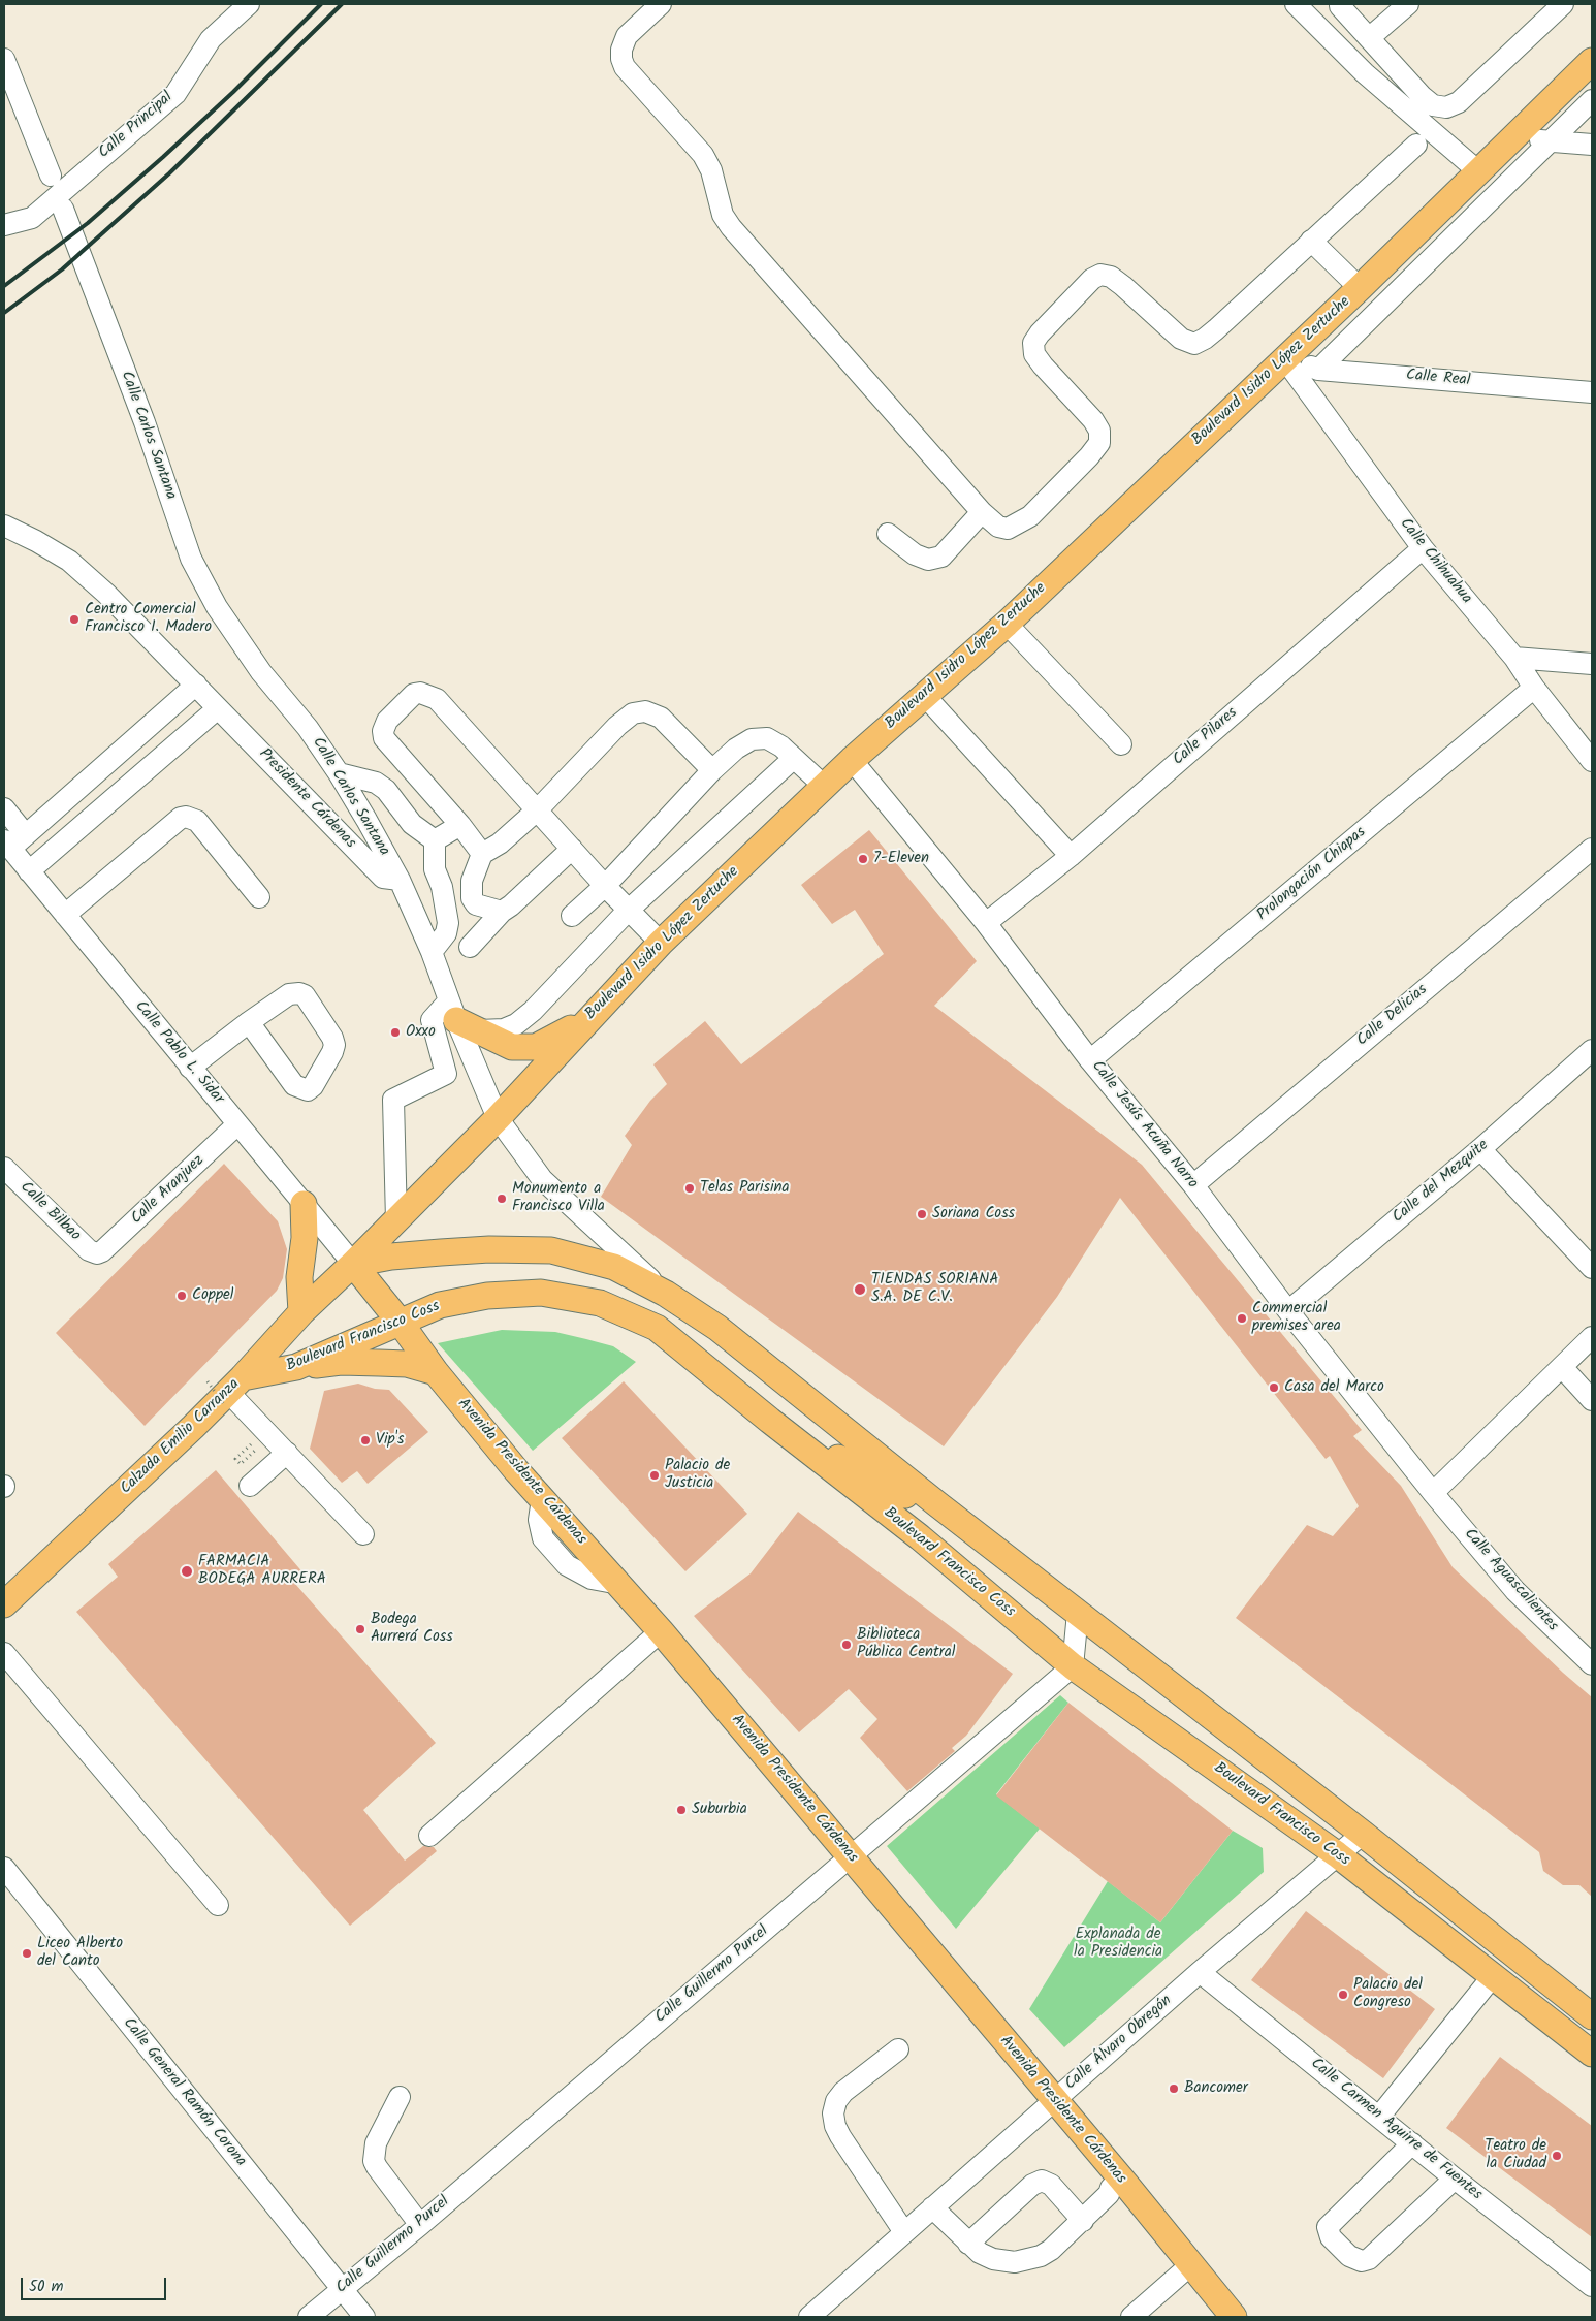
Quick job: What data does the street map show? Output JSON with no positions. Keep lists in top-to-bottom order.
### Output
{
  "streets": {
    "main road": [
      "Boulevard Isidro López Zertuche",
      "Boulevard Francisco Coss",
      "Calzada Emilio Carranza",
      "Avenida Presidente Cárdenas"
    ],
    "street": [
      "Calle Principal",
      "Calle Real",
      "Calle Carlos Santana",
      "Calle Chihuahua",
      "Calle Pilares",
      "Presidente Cárdenas",
      "Prolongación Chiapas",
      "Calle Delicias",
      "Calle Pablo L. Sidar",
      "Calle Jesús Acuña Narro",
      "Calle del Mezquite",
      "Calle Aranjuez",
      "Calle Bilbao",
      "Calle Aguascalientes",
      "Calle Guillermo Purcel",
      "Calle Álvaro Obregón",
      "Calle General Ramón Corona",
      "Calle Carmen Aguirre de Fuentes"
    ]
  },
  "crossings": [
    ["Boulevard Isidro López Zertuche", "Calle Real"],
    ["Boulevard Isidro López Zertuche", "Calle Carlos Santana"],
    ["Boulevard Isidro López Zertuche", "Calle Chihuahua"],
    ["Boulevard Isidro López Zertuche", "Calle Pablo L. Sidar"],
    ["Boulevard Isidro López Zertuche", "Calle Jesús Acuña Narro"],
    ["Boulevard Isidro López Zertuche", "Calzada Emilio Carranza"],
    ["Boulevard Isidro López Zertuche", "Avenida Presidente Cárdenas"],
    ["Calle Real", "Calle Chihuahua"],
    ["Calle Carlos Santana", "Presidente Cárdenas"],
    ["Calle Chihuahua", "Calle Pilares"],
    ["Calle Chihuahua", "Prolongación Chiapas"],
    ["Calle Pilares", "Calle Jesús Acuña Narro"],
    ["Prolongación Chiapas", "Calle Jesús Acuña Narro"],
    ["Calle Delicias", "Calle Jesús Acuña Narro"],
    ["Calle Pablo L. Sidar", "Calle Aranjuez"],
    ["Calle Pablo L. Sidar", "Calzada Emilio Carranza"],
    ["Calle Pablo L. Sidar", "Avenida Presidente Cárdenas"],
    ["Calle Jesús Acuña Narro", "Calle del Mezquite"],
    ["Calle Jesús Acuña Narro", "Calle Aguascalientes"],
    ["Calle Aranjuez", "Calle Bilbao"],
    ["Boulevard Francisco Coss", "Calzada Emilio Carranza"],
    ["Boulevard Francisco Coss", "Avenida Presidente Cárdenas"],
    ["Boulevard Francisco Coss", "Calle Guillermo Purcel"],
    ["Boulevard Francisco Coss", "Calle Álvaro Obregón"],
    ["Calzada Emilio Carranza", "Avenida Presidente Cárdenas"],
    ["Avenida Presidente Cárdenas", "Calle Guillermo Purcel"],
    ["Avenida Presidente Cárdenas", "Calle Álvaro Obregón"],
    ["Calle Guillermo Purcel", "Calle General Ramón Corona"],
    ["Calle Álvaro Obregón", "Calle Carmen Aguirre de Fuentes"]
  ],
  "parks": ["Explanada de la Presidencia"],
  "places": [
    "Centro Comercial Francisco I. Madero",
    "7-Eleven",
    "Oxxo",
    "Telas Parisina",
    "Monumento a Francisco Villa",
    "Soriana Coss",
    "TIENDAS SORIANA S.A. DE C.V.",
    "Coppel",
    "Commercial premises area",
    "Casa del Marco",
    "Vip's",
    "Palacio de Justicia",
    "FARMACIA BODEGA AURRERA",
    "Bodega Aurrerá Coss",
    "Biblioteca Pública Central",
    "Suburbia",
    "Liceo Alberto del Canto",
    "Palacio del Congreso",
    "Bancomer",
    "Teatro de la Ciudad"
  ],
  "scale_bar": "50 m"
}
